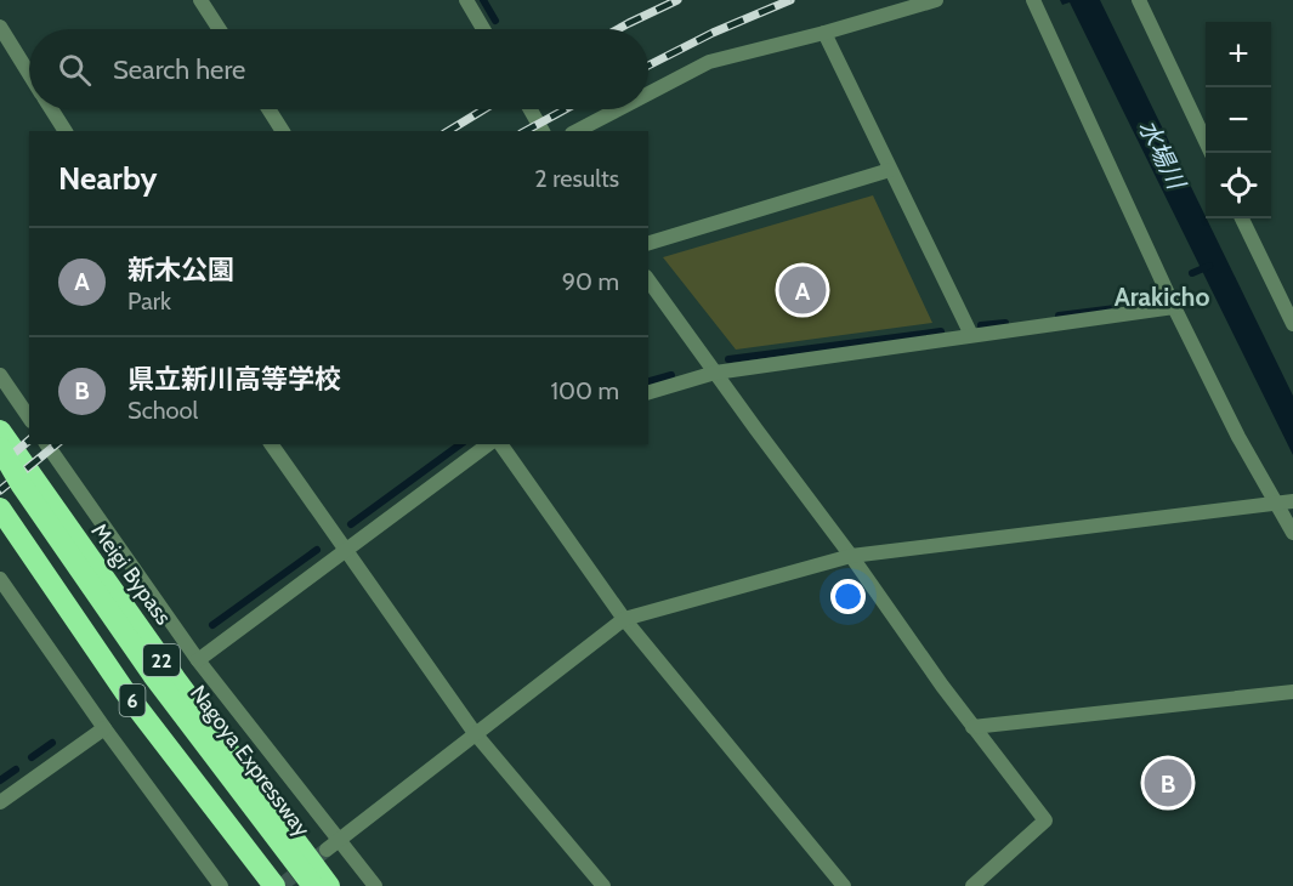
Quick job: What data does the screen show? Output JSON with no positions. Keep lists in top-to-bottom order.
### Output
{
  "streets": {
    "highway": [
      "Meigi Bypass",
      "22",
      "6",
      "Nagoya Expressway"
    ]
  },
  "districts": ["Arakicho"],
  "water": ["水場川"],
  "page": {
    "map_buttons": ["+", "−"],
    "search": "Search here",
    "heading": ["Nearby", "2 results"],
    "list": [
      {
        "mark": "A",
        "name": "新木公園",
        "note": "Park",
        "value": "90 m"
      },
      {
        "mark": "B",
        "name": "県立新川高等学校",
        "note": "School",
        "value": "100 m"
      }
    ],
    "pins": ["A", "B"]
  }
}
